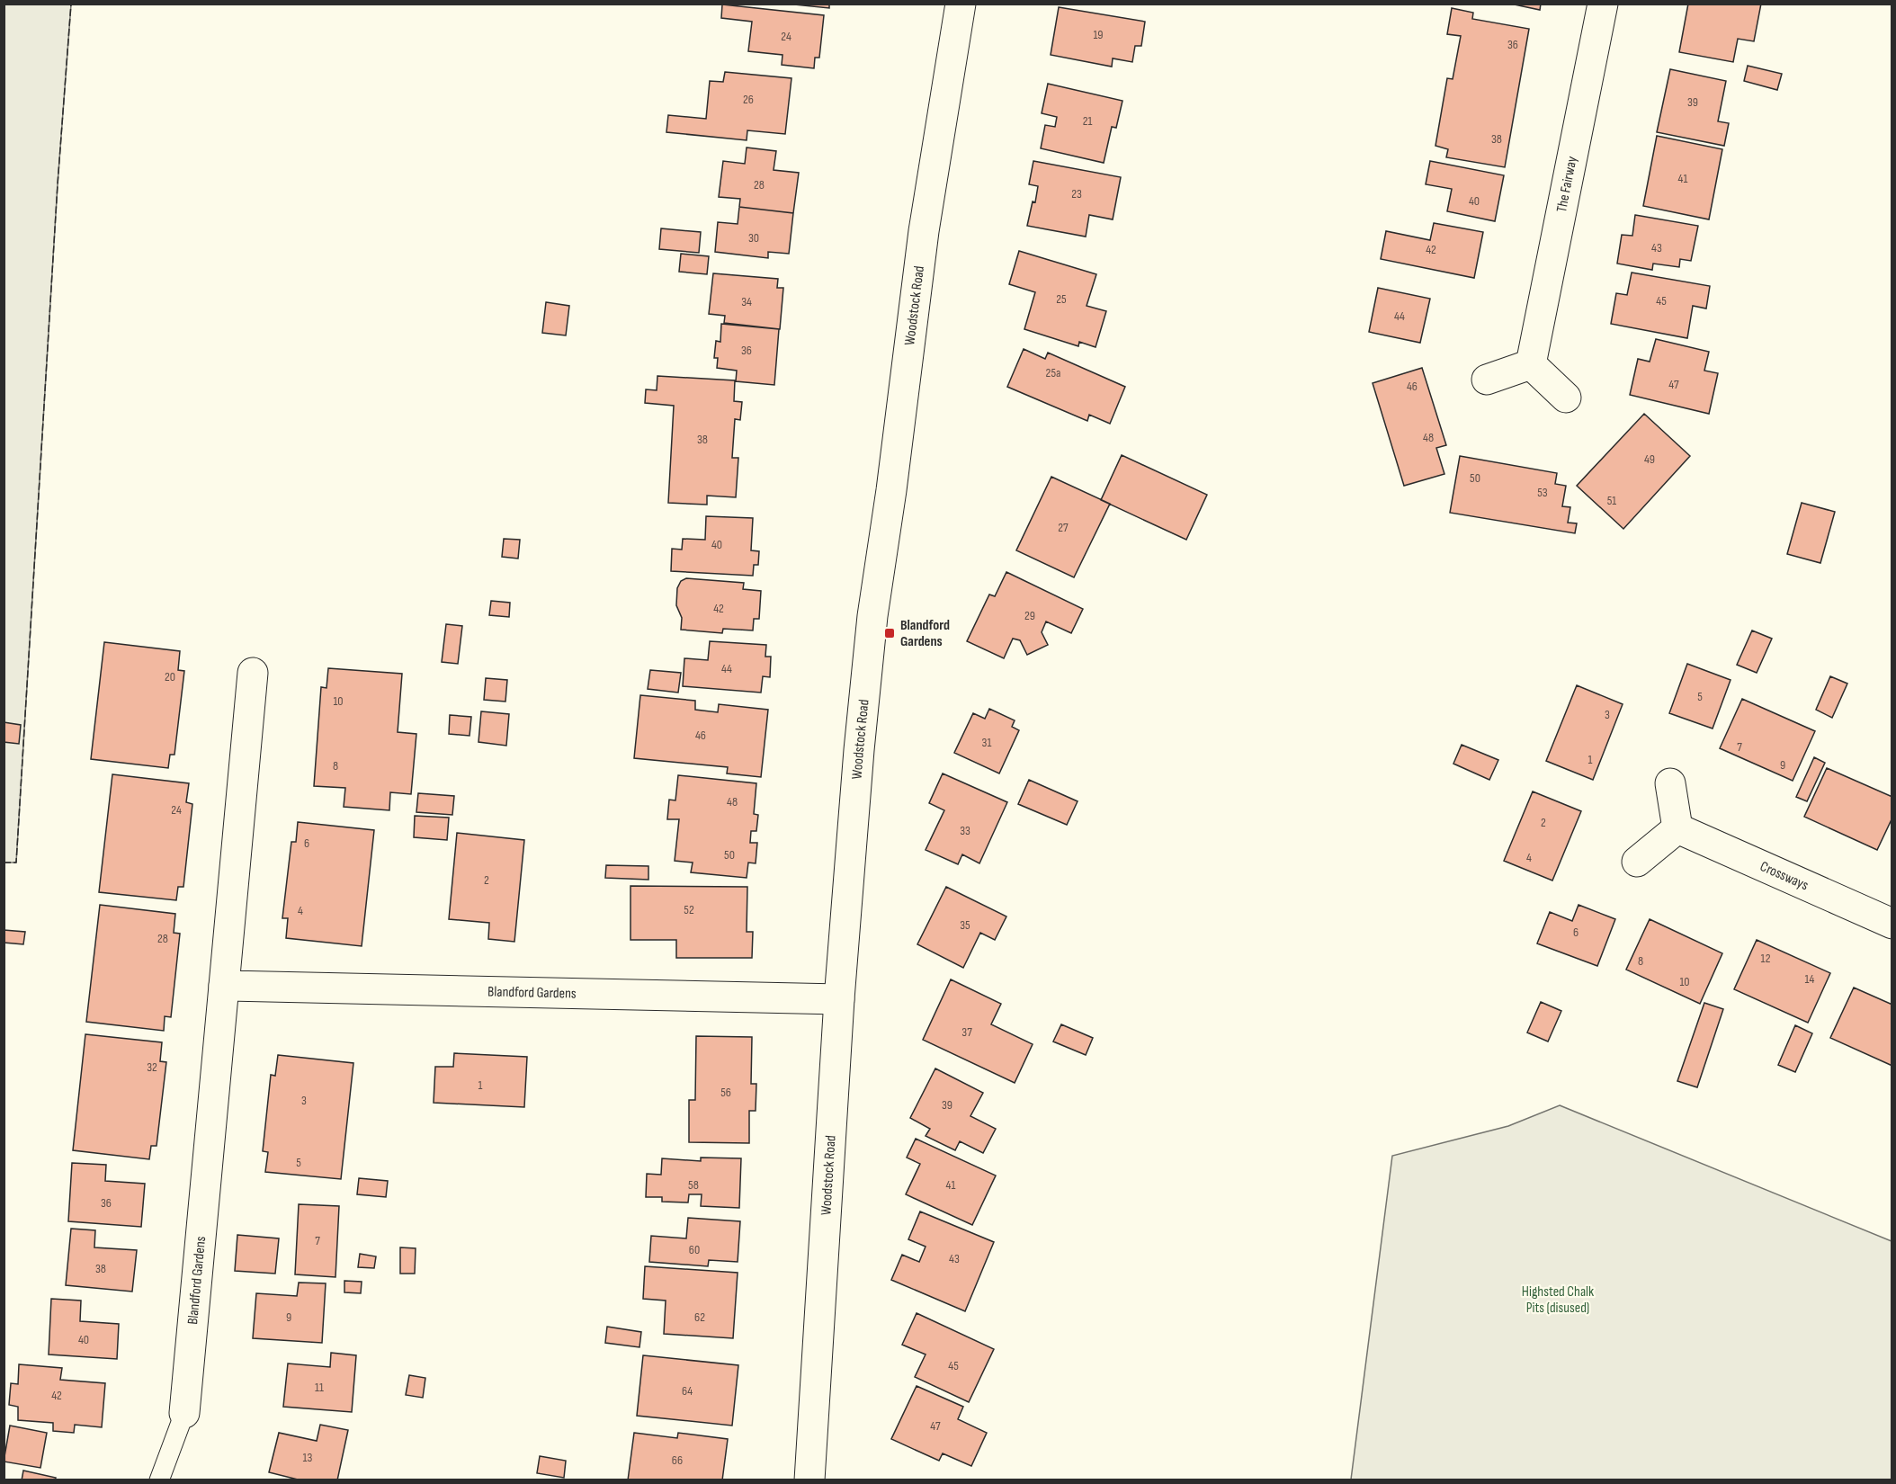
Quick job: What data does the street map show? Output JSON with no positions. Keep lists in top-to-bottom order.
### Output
{
  "streets": {
    "street": [
      "The Fairway",
      "Woodstock Road",
      "Crossways",
      "Blandford Gardens"
    ]
  },
  "crossings": [
    ["Woodstock Road", "Blandford Gardens"]
  ],
  "parks": ["Highsted Chalk Pits (disused)"],
  "places": {
    "transit": ["Blandford Gardens"]
  },
  "house_numbers": [
    "19",
    "24",
    "36",
    "26",
    "39",
    "21",
    "38",
    "41",
    "28",
    "23",
    "40",
    "30",
    "43",
    "42",
    "25",
    "45",
    "34",
    "44",
    "36",
    "25a",
    "47",
    "46",
    "48",
    "38",
    "49",
    "50",
    "53",
    "51",
    "27",
    "40",
    "42",
    "29",
    "44",
    "20",
    "5",
    "10",
    "3",
    "46",
    "31",
    "7",
    "1",
    "9",
    "8",
    "48",
    "24",
    "2",
    "33",
    "6",
    "50",
    "4",
    "2",
    "52",
    "4",
    "35",
    "6",
    "28",
    "12",
    "8",
    "14",
    "10",
    "37",
    "32",
    "1",
    "56",
    "3",
    "39",
    "5",
    "58",
    "41",
    "36",
    "7",
    "60",
    "43",
    "38",
    "9",
    "62",
    "40",
    "45",
    "11",
    "64",
    "42",
    "47",
    "13",
    "66"
  ]
}
